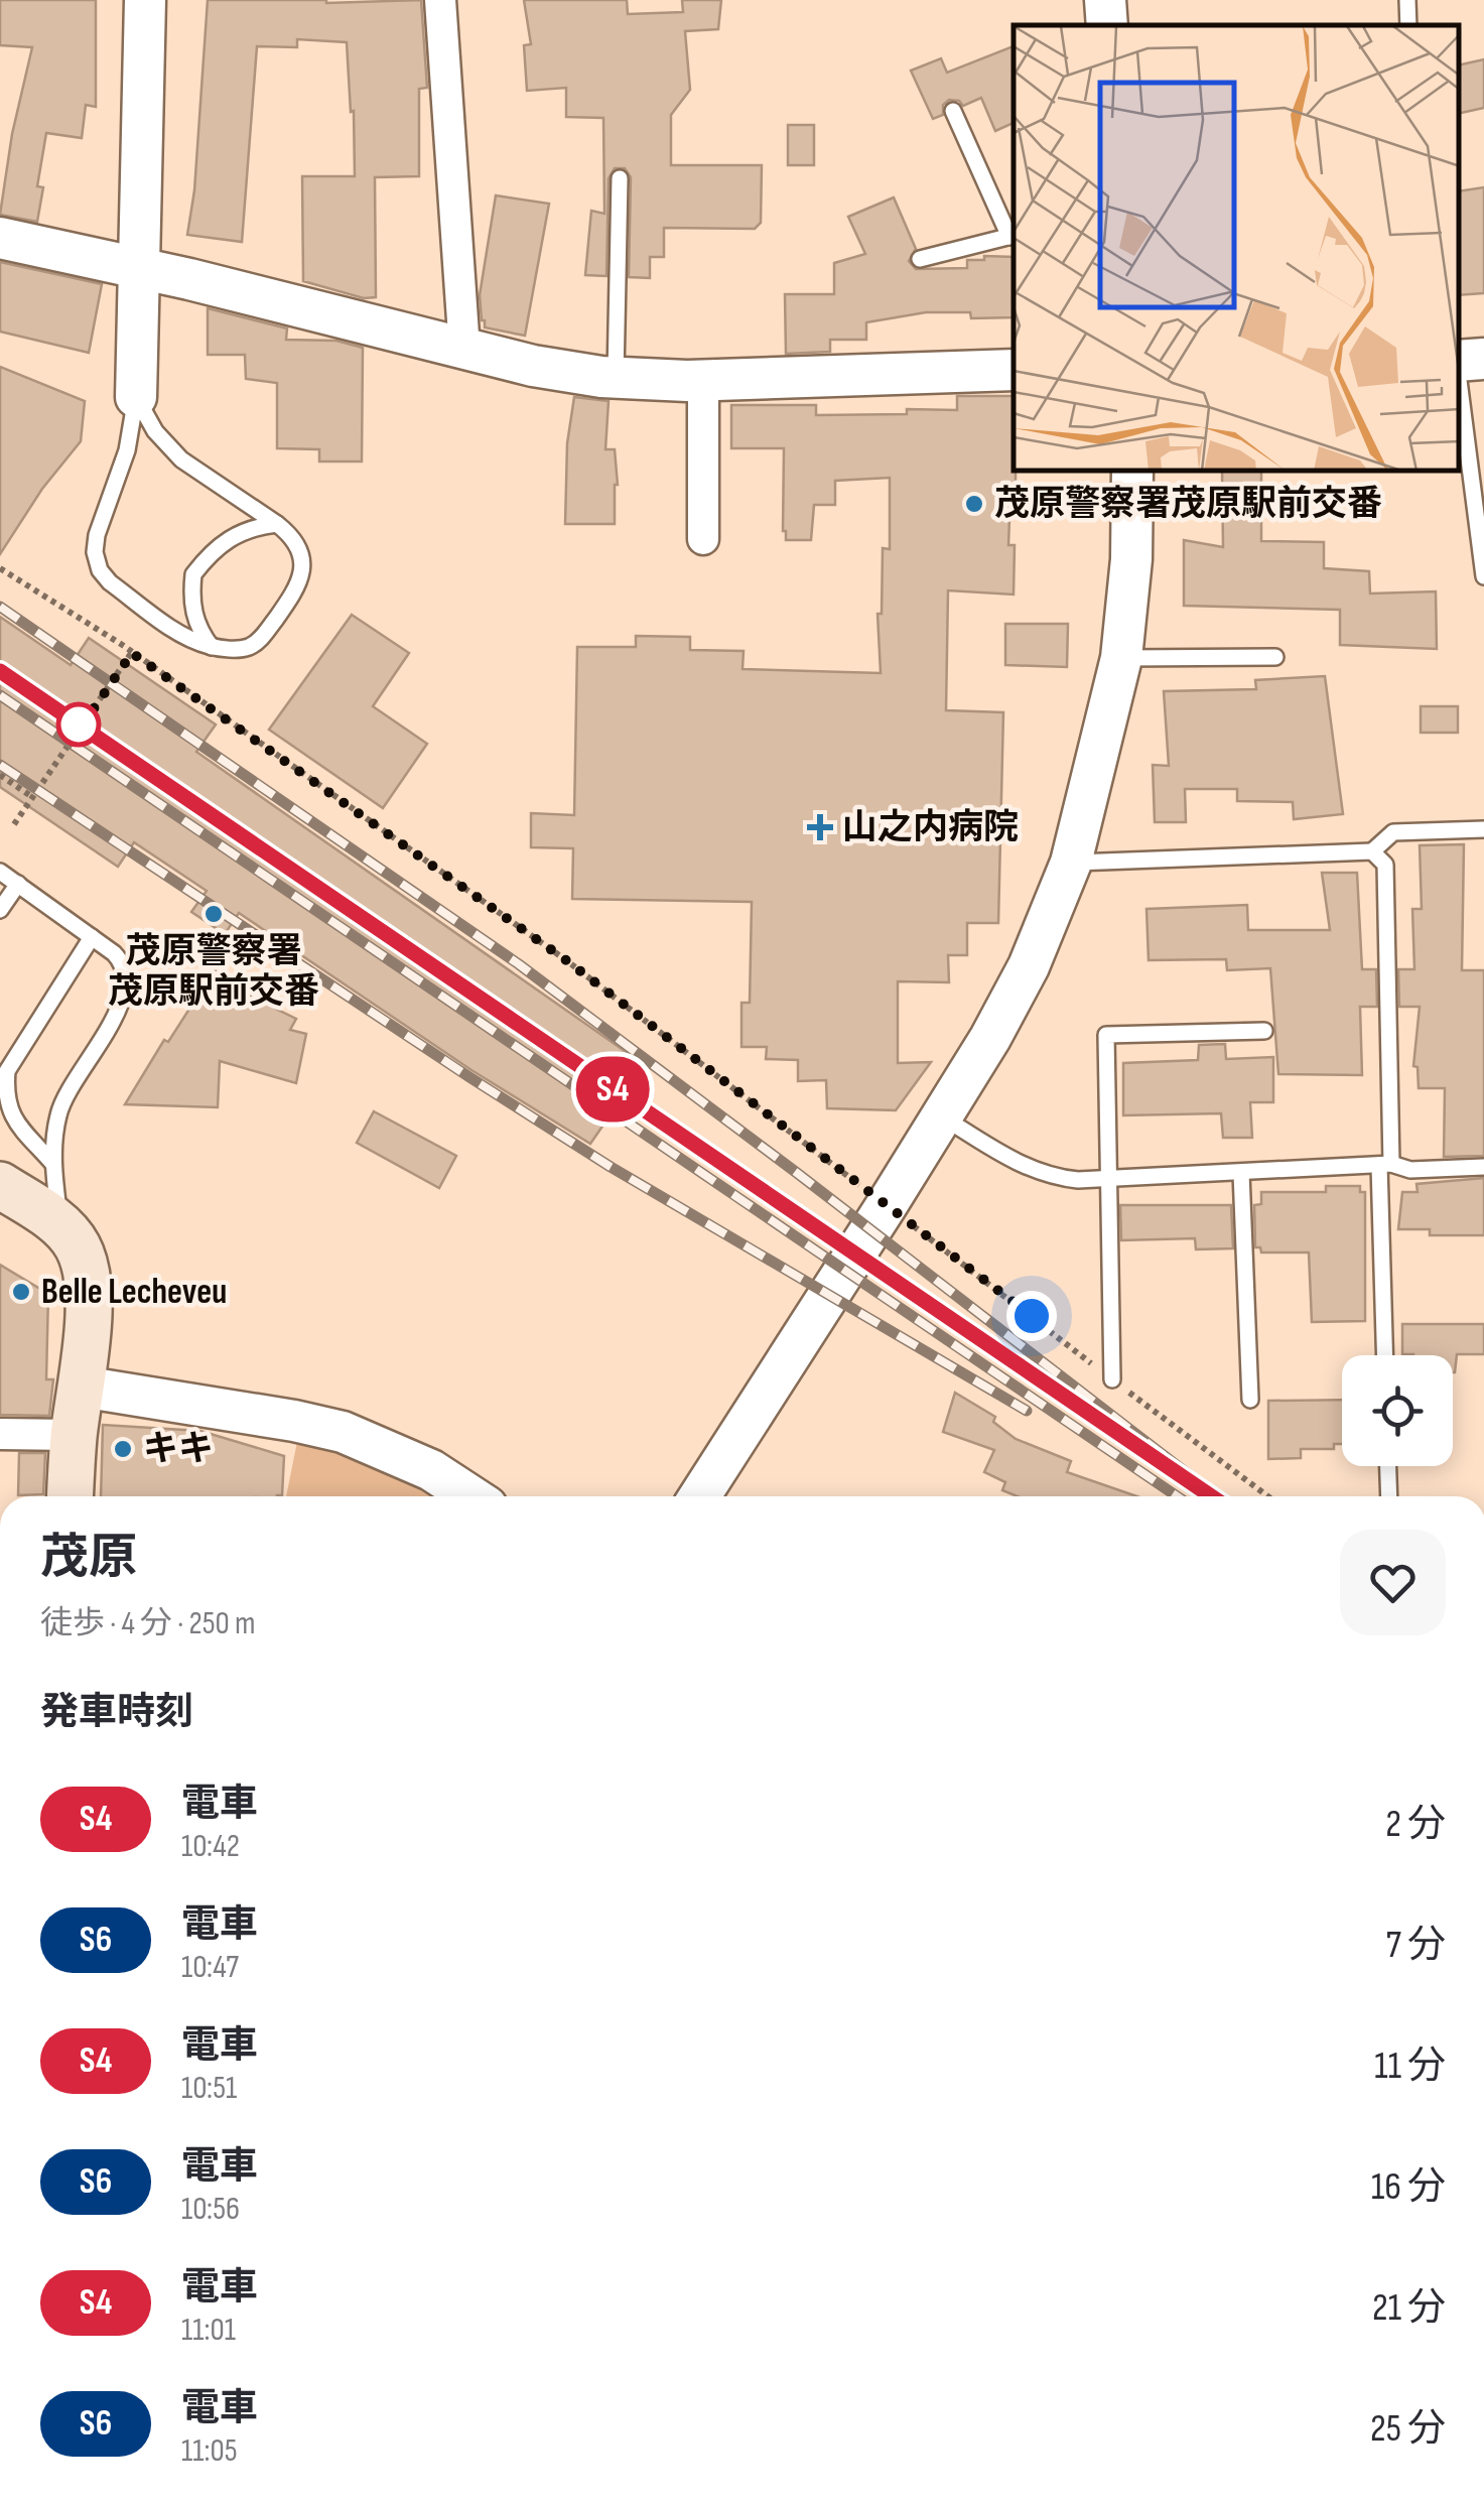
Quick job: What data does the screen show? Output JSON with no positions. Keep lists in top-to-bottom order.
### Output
{
  "places": {
    "other": [
      "茂原警察署茂原駅前交番",
      "茂原警察署 茂原駅前交番",
      "Belle Lecheveu",
      "キキ"
    ],
    "health": ["山之内病院"]
  },
  "page": {
    "on_map": "S4",
    "heading": [
      ["茂原", "徒歩 · 4 分 · 250 m"],
      "発車時刻"
    ],
    "list": [
      {
        "mark": "S4",
        "name": "電車",
        "note": "10:42",
        "value": "2 分"
      },
      {
        "mark": "S6",
        "name": "電車",
        "note": "10:47",
        "value": "7 分"
      },
      {
        "mark": "S4",
        "name": "電車",
        "note": "10:51",
        "value": "11 分"
      },
      {
        "mark": "S6",
        "name": "電車",
        "note": "10:56",
        "value": "16 分"
      },
      {
        "mark": "S4",
        "name": "電車",
        "note": "11:01",
        "value": "21 分"
      },
      {
        "mark": "S6",
        "name": "電車",
        "note": "11:05",
        "value": "25 分"
      }
    ]
  }
}
